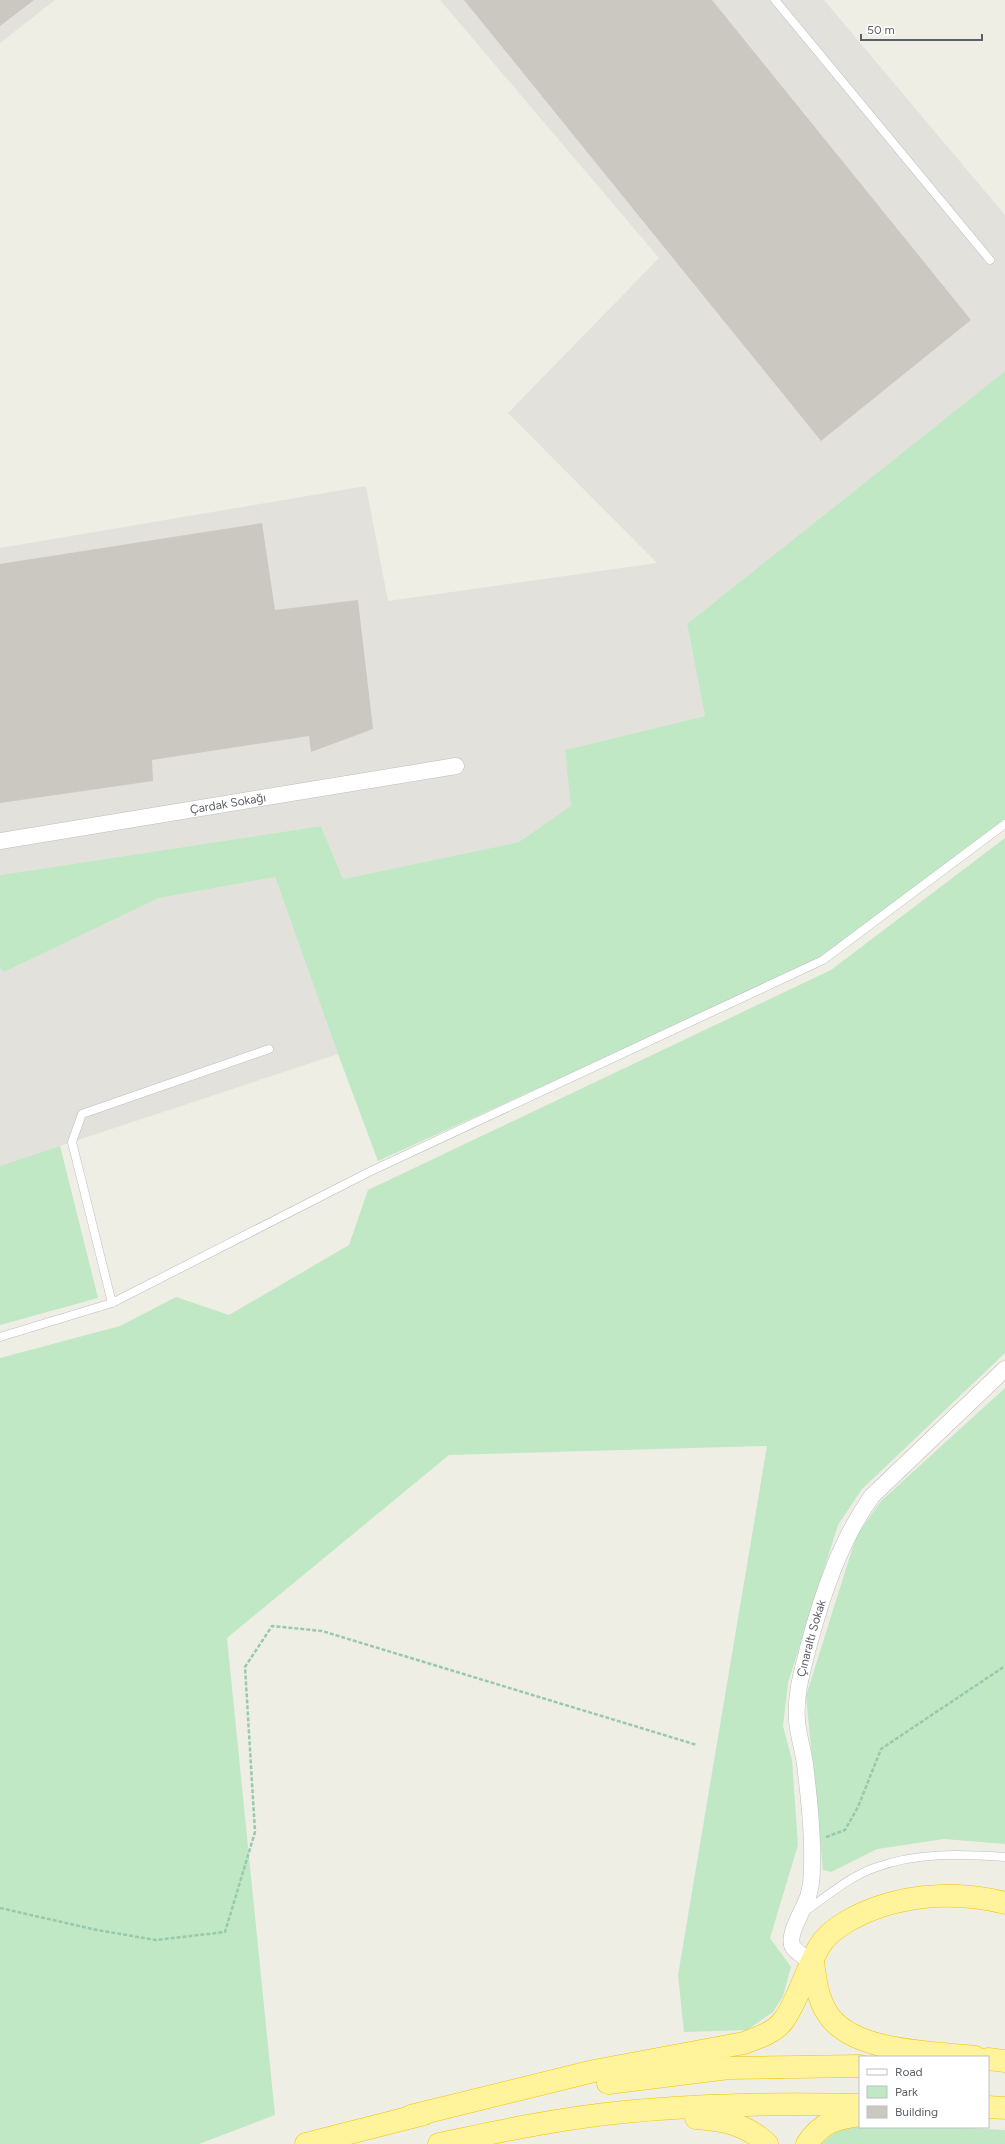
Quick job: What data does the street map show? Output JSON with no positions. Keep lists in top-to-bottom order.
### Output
{
  "streets": {
    "street": ["Çardak Sokağı", "Çınaraltı Sokak"]
  },
  "legend": ["Road", "Park", "Building"],
  "scale_bar": "50 m"
}
